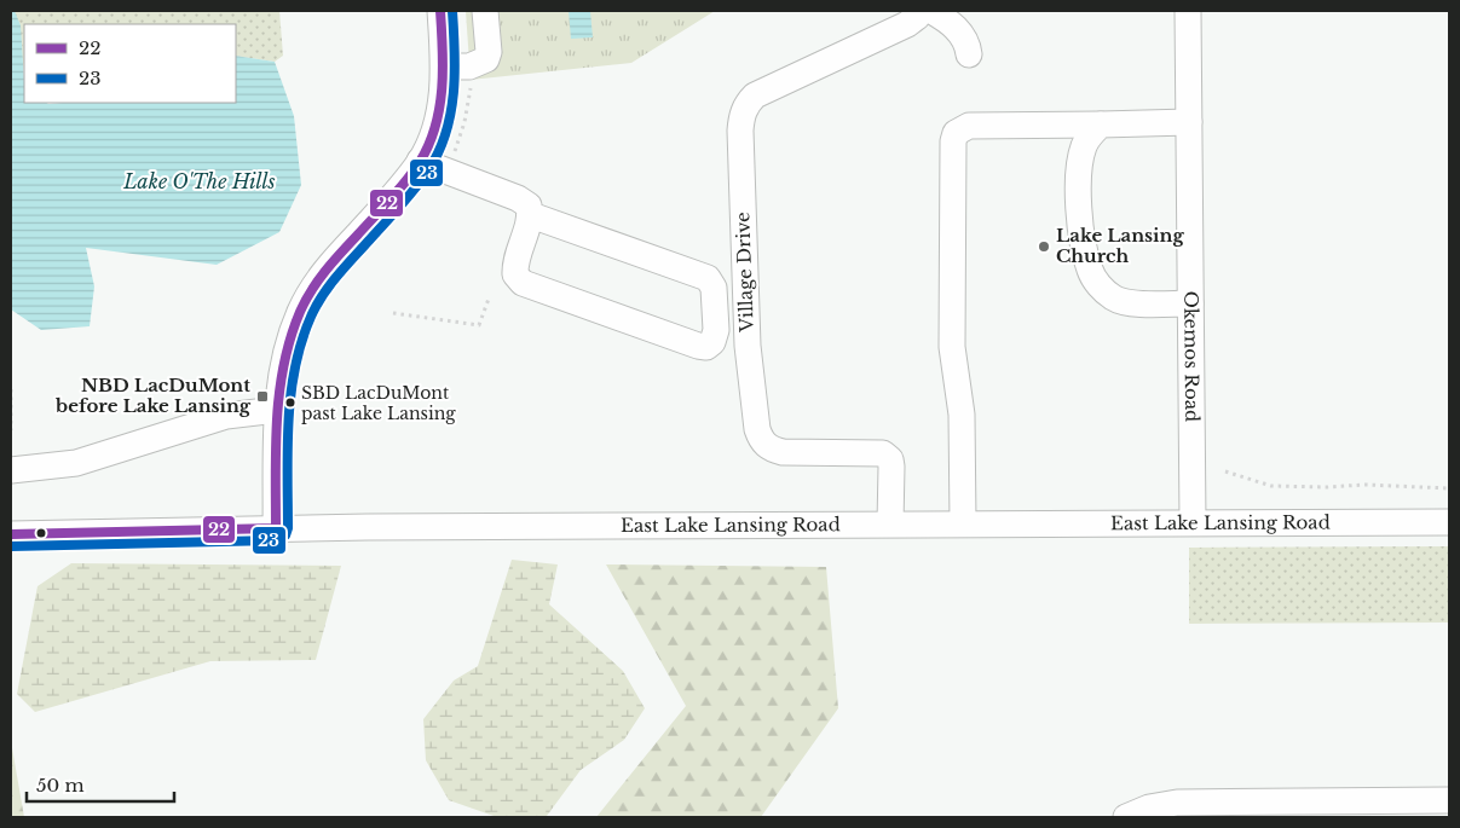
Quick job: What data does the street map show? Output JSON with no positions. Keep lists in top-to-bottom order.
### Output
{
  "streets": {
    "street": ["Village Drive", "Okemos Road", "East Lake Lansing Road"]
  },
  "crossings": [
    ["Village Drive", "East Lake Lansing Road"],
    ["Okemos Road", "East Lake Lansing Road"]
  ],
  "water": ["Lake O'The Hills"],
  "places": {
    "other": ["Lake Lansing Church", "SBD LacDuMont past Lake Lansing"],
    "transit": ["NBD LacDuMont before Lake Lansing"]
  },
  "lines": ["transit line 22", "transit line 23"],
  "legend": ["22", "23"],
  "scale_bar": "50 m"
}
